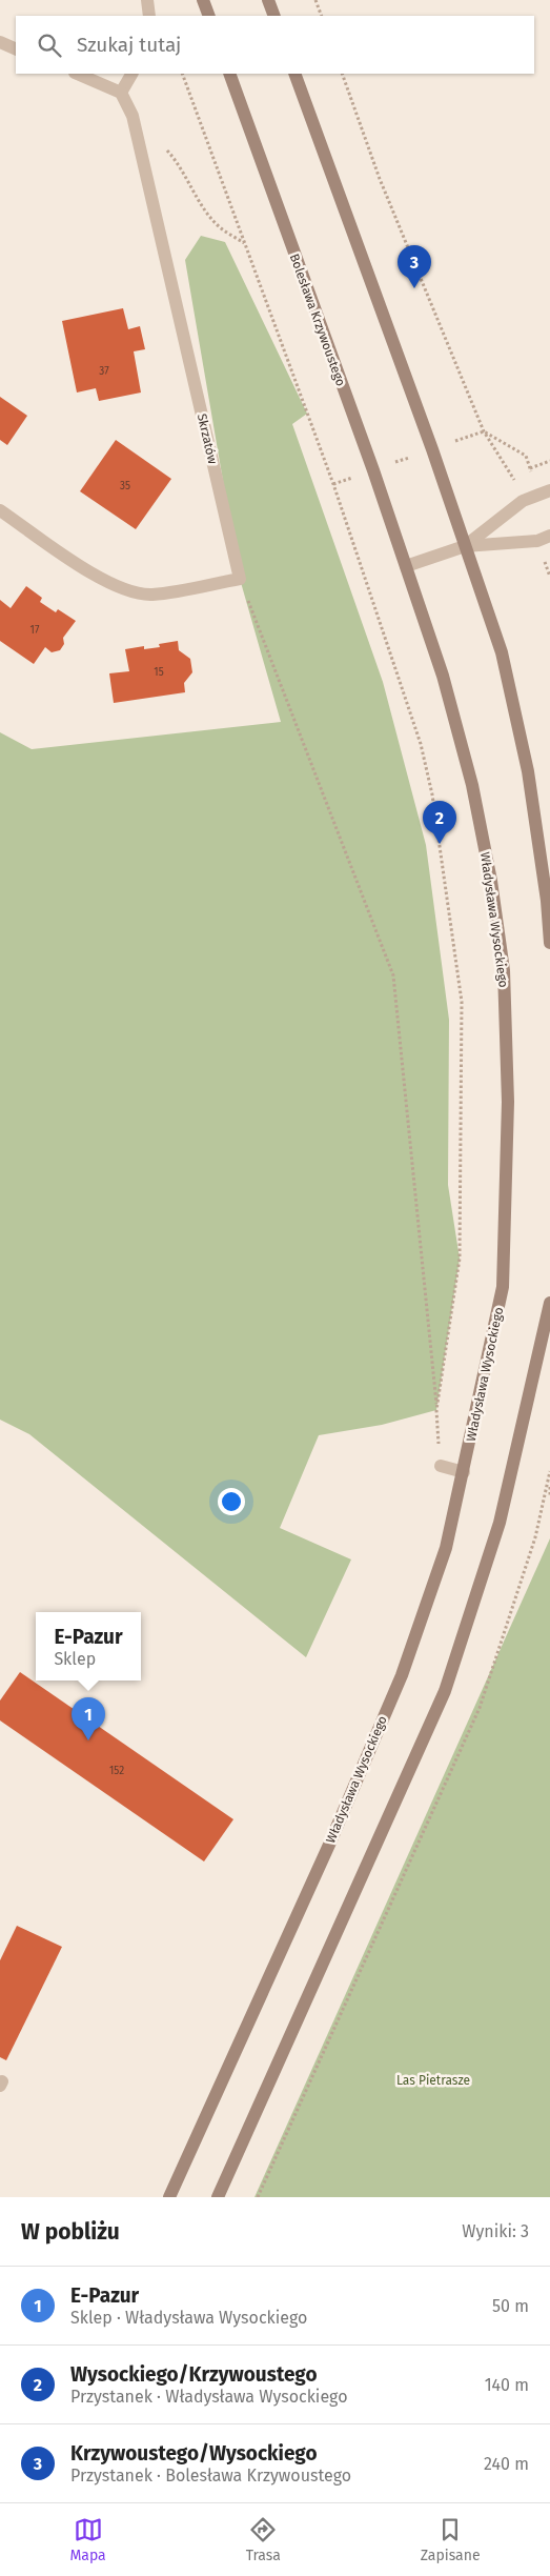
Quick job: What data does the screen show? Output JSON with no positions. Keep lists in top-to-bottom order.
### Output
{
  "streets": {
    "main road": ["Bolesława Krzywoustego", "Władysława Wysockiego"],
    "street": ["Skrzatów"]
  },
  "crossings": [
    ["Bolesława Krzywoustego", "Władysława Wysockiego"]
  ],
  "parks": ["Las Pietrasze"],
  "house_numbers": [
    "37",
    "35",
    "17",
    "15",
    "152"
  ],
  "page": {
    "search": "Szukaj tutaj",
    "pins": ["3", "2", "1"],
    "popup": ["E-Pazur", "Sklep"],
    "heading": ["W pobliżu", "Wyniki: 3"],
    "list": [
      {
        "mark": "1",
        "name": "E-Pazur",
        "note": "Sklep · Władysława Wysockiego",
        "value": "50 m"
      },
      {
        "mark": "2",
        "name": "Wysockiego/Krzywoustego",
        "note": "Przystanek · Władysława Wysockiego",
        "value": "140 m"
      },
      {
        "mark": "3",
        "name": "Krzywoustego/Wysockiego",
        "note": "Przystanek · Bolesława Krzywoustego",
        "value": "240 m"
      }
    ],
    "nav": ["Mapa", "Trasa", "Zapisane"]
  }
}
